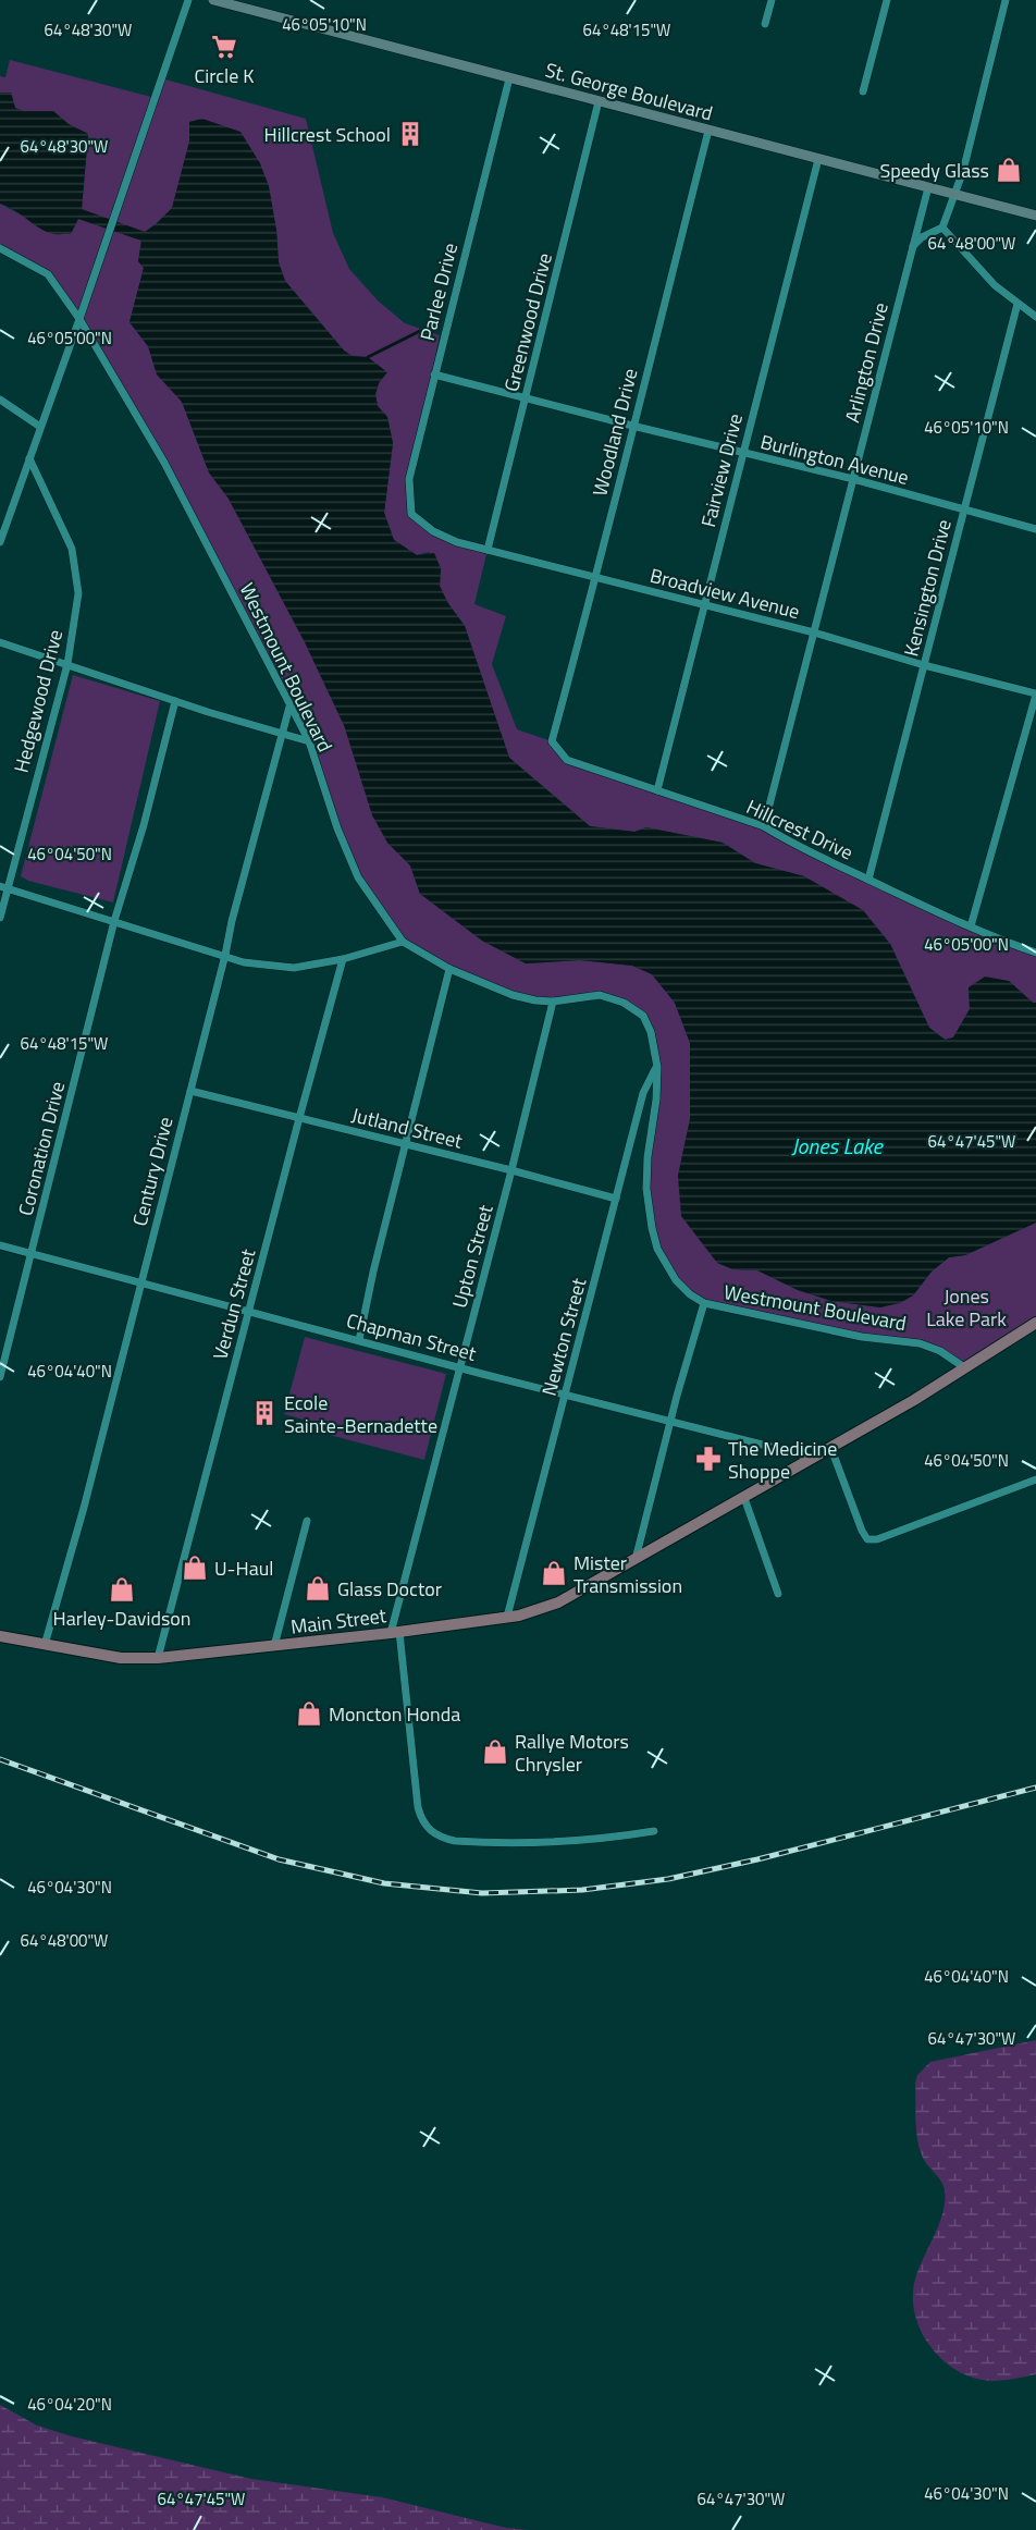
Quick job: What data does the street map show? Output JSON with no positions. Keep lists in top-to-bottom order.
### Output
{
  "streets": {
    "main road": ["St. George Boulevard", "Main Street"],
    "street": [
      "Parlee Drive",
      "Greenwood Drive",
      "Arlington Drive",
      "Woodland Drive",
      "Burlington Avenue",
      "Fairview Drive",
      "Kensington Drive",
      "Broadview Avenue",
      "Westmount Boulevard",
      "Hedgewood Drive",
      "Hillcrest Drive",
      "Jutland Street",
      "Coronation Drive",
      "Century Drive",
      "Upton Street",
      "Verdun Street",
      "Chapman Street",
      "Newton Street"
    ]
  },
  "crossings": [
    ["St. George Boulevard", "Parlee Drive"],
    ["St. George Boulevard", "Greenwood Drive"],
    ["St. George Boulevard", "Arlington Drive"],
    ["St. George Boulevard", "Woodland Drive"],
    ["St. George Boulevard", "Fairview Drive"],
    ["Parlee Drive", "Burlington Avenue"],
    ["Parlee Drive", "Broadview Avenue"],
    ["Greenwood Drive", "Burlington Avenue"],
    ["Greenwood Drive", "Broadview Avenue"],
    ["Arlington Drive", "Burlington Avenue"],
    ["Arlington Drive", "Broadview Avenue"],
    ["Arlington Drive", "Hillcrest Drive"],
    ["Woodland Drive", "Burlington Avenue"],
    ["Woodland Drive", "Broadview Avenue"],
    ["Woodland Drive", "Hillcrest Drive"],
    ["Burlington Avenue", "Fairview Drive"],
    ["Burlington Avenue", "Kensington Drive"],
    ["Fairview Drive", "Broadview Avenue"],
    ["Fairview Drive", "Hillcrest Drive"],
    ["Kensington Drive", "Broadview Avenue"],
    ["Kensington Drive", "Hillcrest Drive"],
    ["Westmount Boulevard", "Century Drive"],
    ["Westmount Boulevard", "Upton Street"],
    ["Westmount Boulevard", "Newton Street"],
    ["Westmount Boulevard", "Main Street"],
    ["Jutland Street", "Century Drive"],
    ["Jutland Street", "Upton Street"],
    ["Jutland Street", "Verdun Street"],
    ["Jutland Street", "Newton Street"],
    ["Coronation Drive", "Chapman Street"],
    ["Century Drive", "Chapman Street"],
    ["Century Drive", "Main Street"],
    ["Upton Street", "Chapman Street"],
    ["Upton Street", "Main Street"],
    ["Verdun Street", "Chapman Street"],
    ["Verdun Street", "Main Street"],
    ["Chapman Street", "Newton Street"],
    ["Chapman Street", "Main Street"],
    ["Newton Street", "Main Street"]
  ],
  "water": ["Jones Lake"],
  "parks": ["Jones Lake Park"],
  "places": {
    "supermarket": ["Circle K"],
    "building": ["Hillcrest School", "Ecole Sainte-Bernadette"],
    "shop": [
      "Speedy Glass",
      "U-Haul",
      "Mister Transmission",
      "Glass Doctor",
      "Harley-Davidson",
      "Moncton Honda",
      "Rallye Motors Chrysler"
    ],
    "pharmacy": ["The Medicine Shoppe"]
  },
  "coordinates": [
    "46°05'10\"N",
    "64°48'30\"W",
    "64°48'15\"W",
    "64°48'00\"W",
    "46°05'00\"N",
    "46°04'50\"N",
    "64°47'45\"W",
    "46°04'40\"N",
    "46°04'30\"N",
    "64°47'30\"W",
    "46°04'20\"N"
  ]
}
